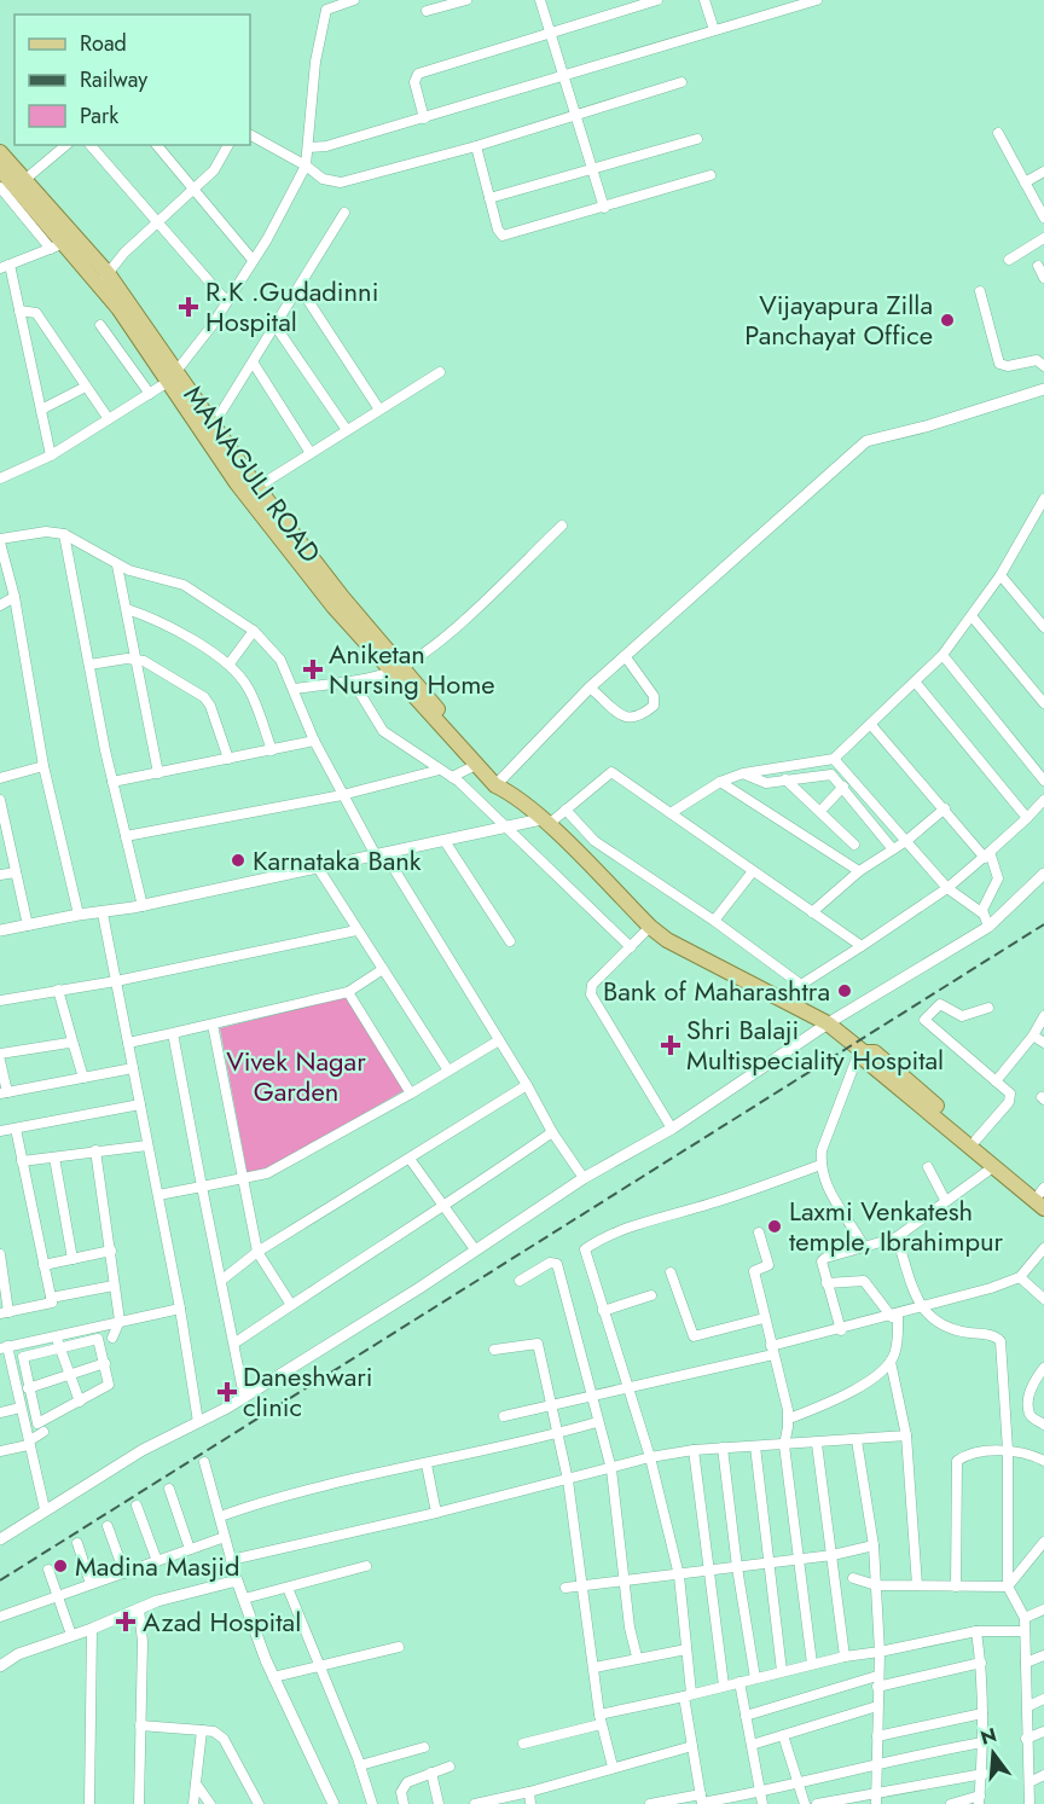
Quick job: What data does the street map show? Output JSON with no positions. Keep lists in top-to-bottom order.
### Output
{
  "streets": {
    "main road": ["MANAGULI ROAD"]
  },
  "parks": ["Vivek Nagar Garden"],
  "places": {
    "health": [
      "R.K .Gudadinni Hospital",
      "Aniketan Nursing Home",
      "Shri Balaji Multispeciality Hospital",
      "Daneshwari clinic",
      "Azad Hospital"
    ],
    "other": [
      "Vijayapura Zilla Panchayat Office",
      "Karnataka Bank",
      "Bank of Maharashtra",
      "Laxmi Venkatesh temple, Ibrahimpur",
      "Madina Masjid"
    ]
  },
  "legend": ["Road", "Railway", "Park"],
  "north": "top"
}
